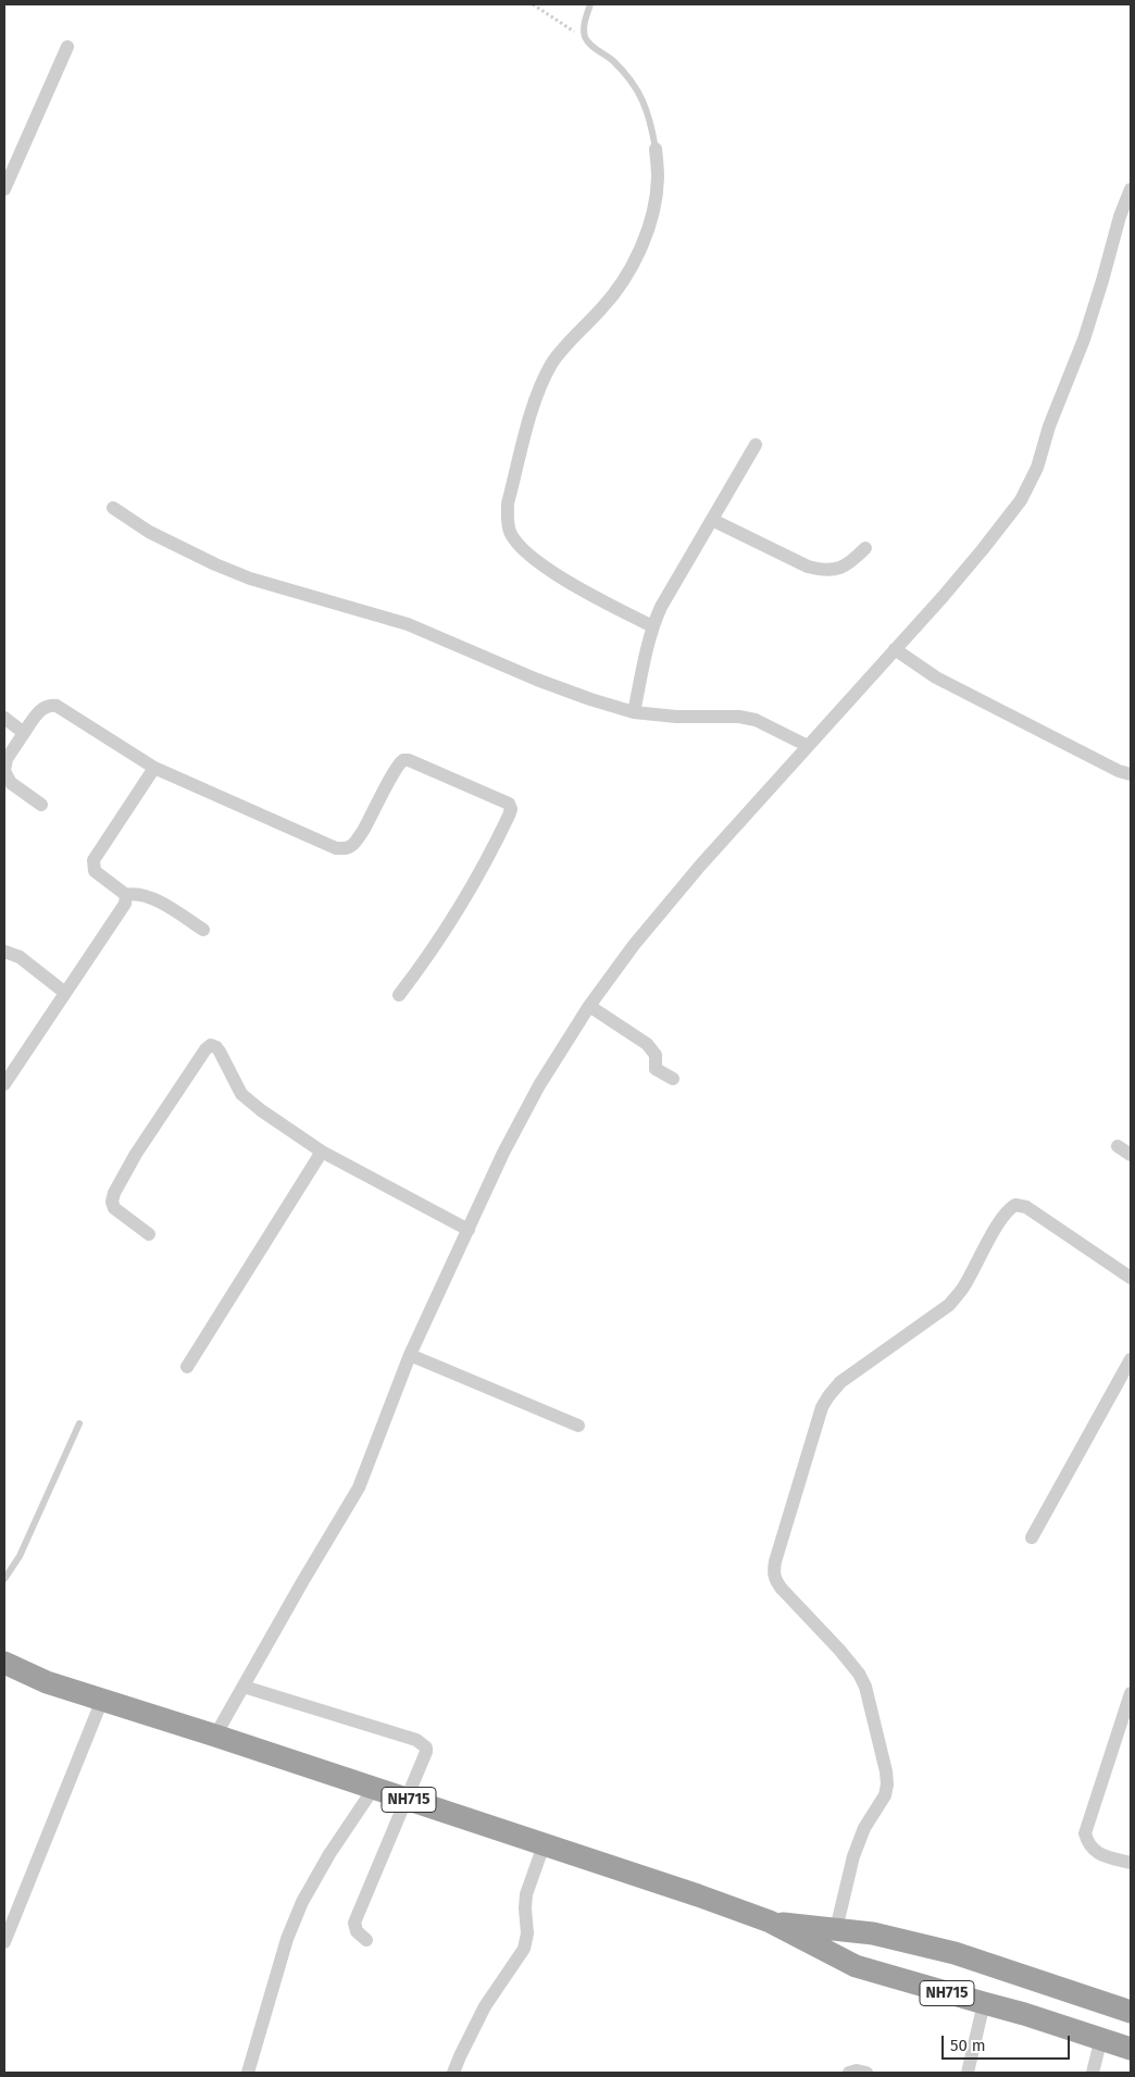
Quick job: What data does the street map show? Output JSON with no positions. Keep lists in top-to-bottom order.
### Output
{
  "streets": {
    "highway": ["NH715"]
  },
  "scale_bar": "50 m"
}
